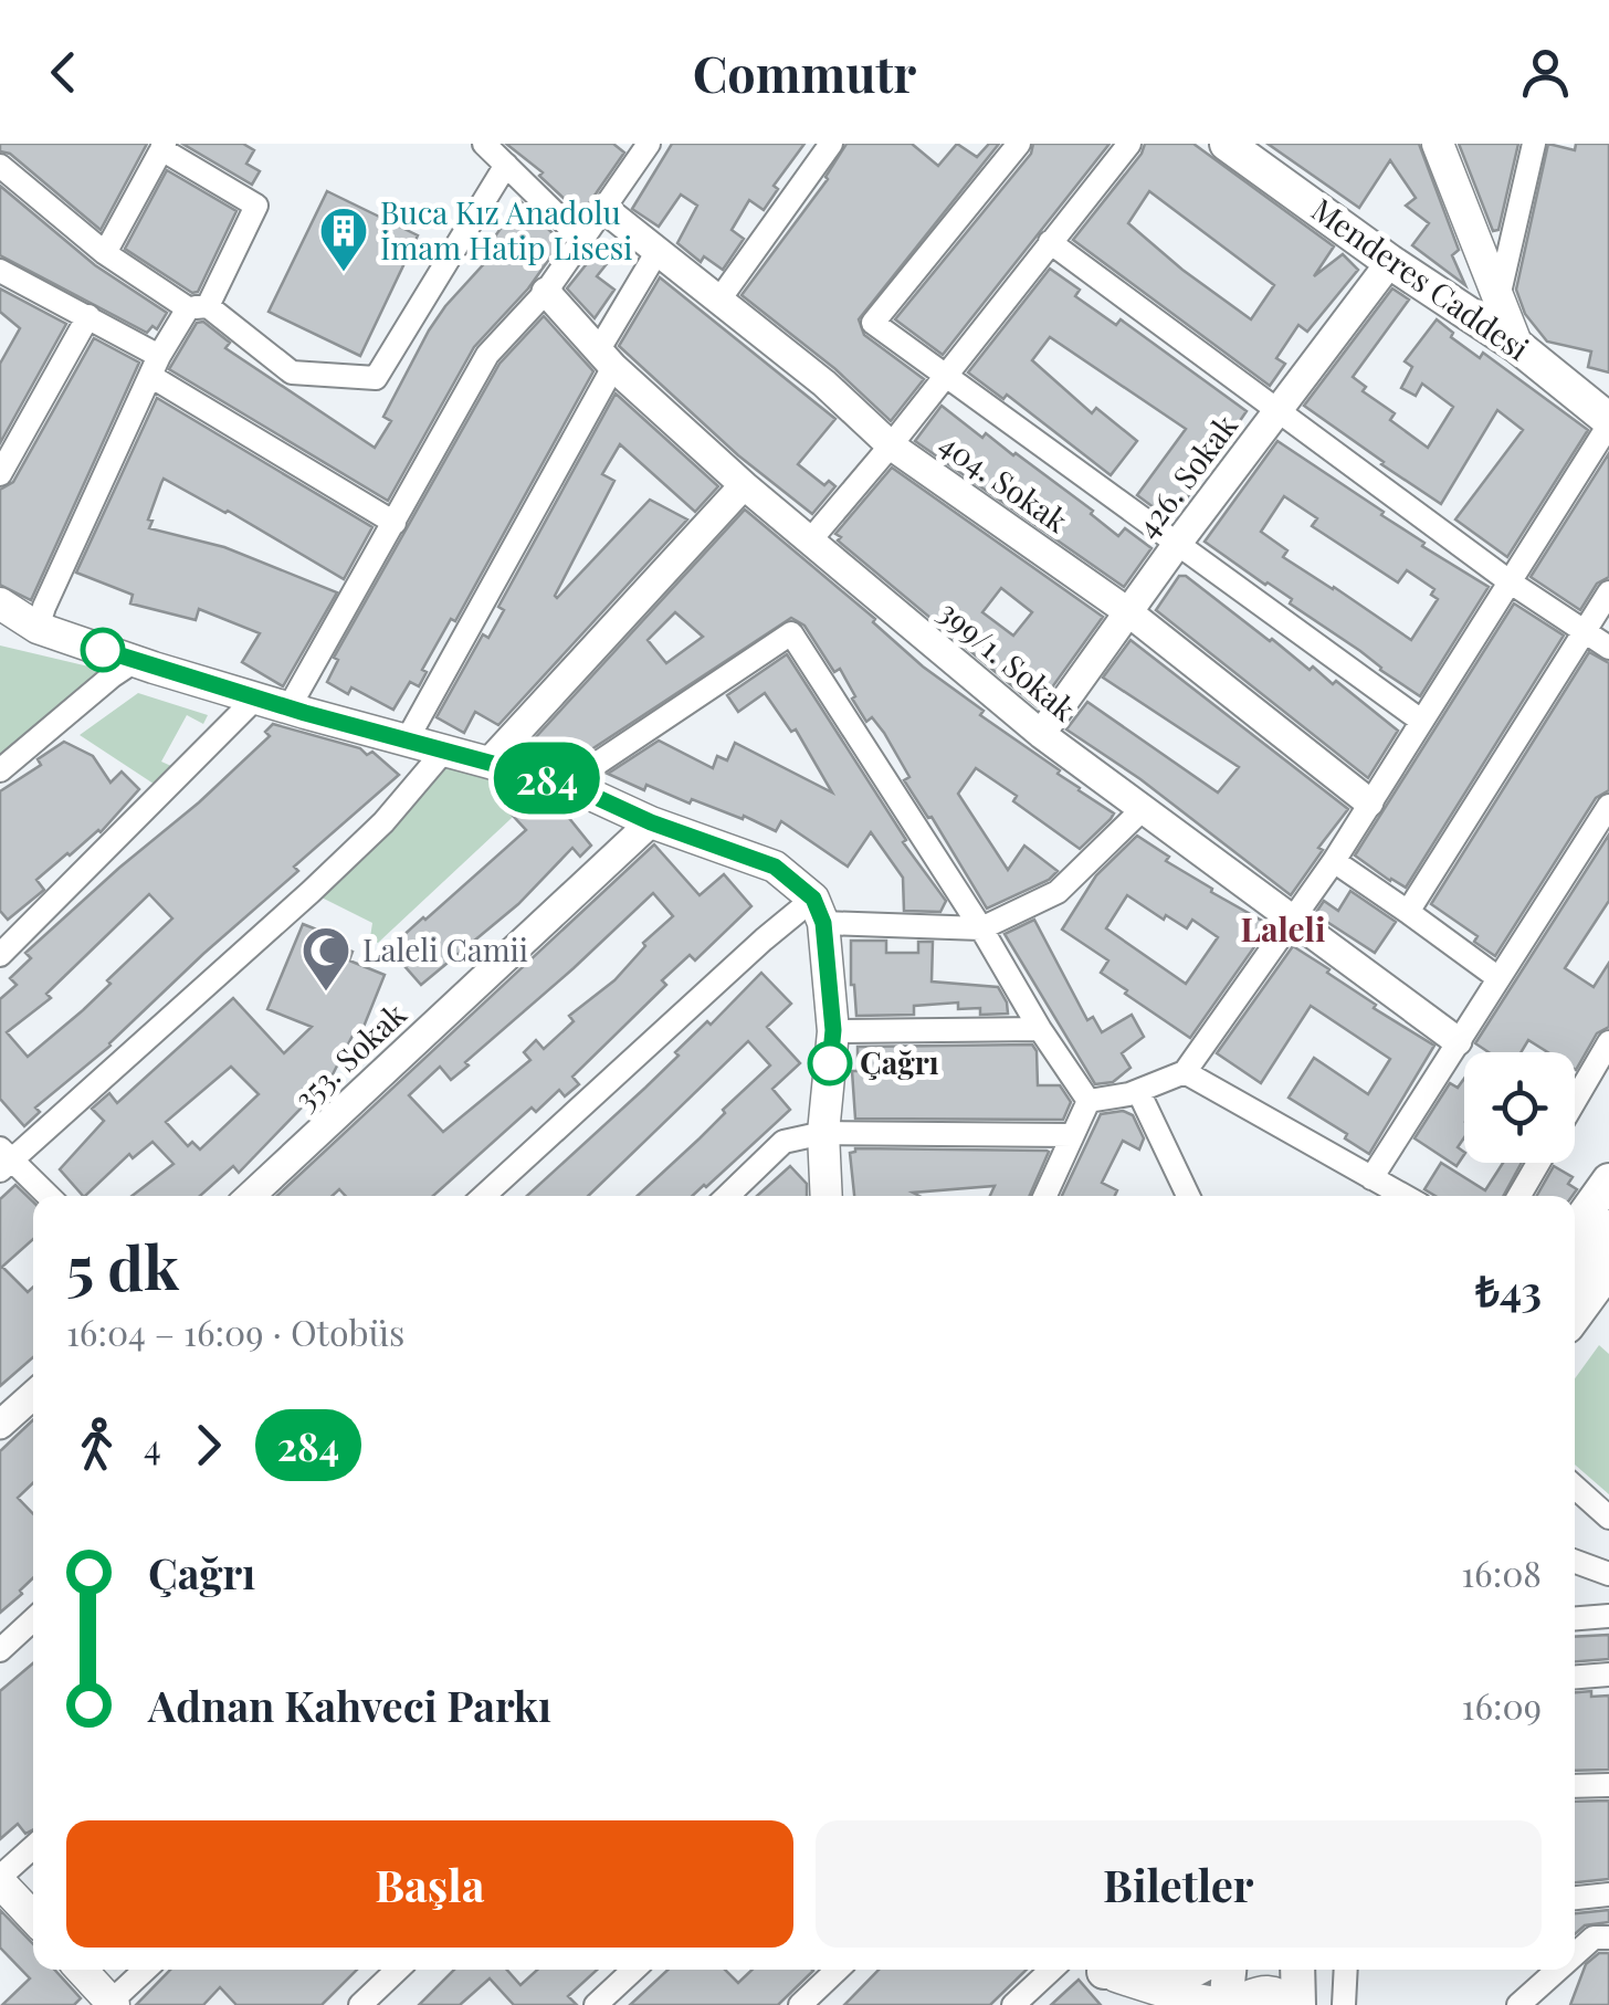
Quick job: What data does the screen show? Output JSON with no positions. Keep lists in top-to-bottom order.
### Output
{
  "streets": {
    "main road": ["Menderes Caddesi"],
    "street": [
      "426. Sokak",
      "404. Sokak",
      "399/1. Sokak",
      "353. Sokak"
    ]
  },
  "crossings": [
    ["Menderes Caddesi", "426. Sokak"],
    ["426. Sokak", "404. Sokak"],
    ["426. Sokak", "399/1. Sokak"]
  ],
  "districts": ["Laleli"],
  "places": {
    "building": ["Buca Kız Anadolu İmam Hatip Lisesi"],
    "mosque": ["Laleli Camii"],
    "other": ["Çağrı"]
  },
  "lines": ["bus line 284"],
  "page": {
    "header": "Commutr",
    "on_map": "284",
    "heading": ["5 dk", "16:04 – 16:09 · Otobüs", "₺43"],
    "legs": ["4", "284"],
    "list": [
      {
        "name": "Çağrı",
        "value": "16:08"
      },
      {
        "name": "Adnan Kahveci Parkı",
        "value": "16:09"
      }
    ],
    "buttons": ["Başla", "Biletler"]
  }
}
